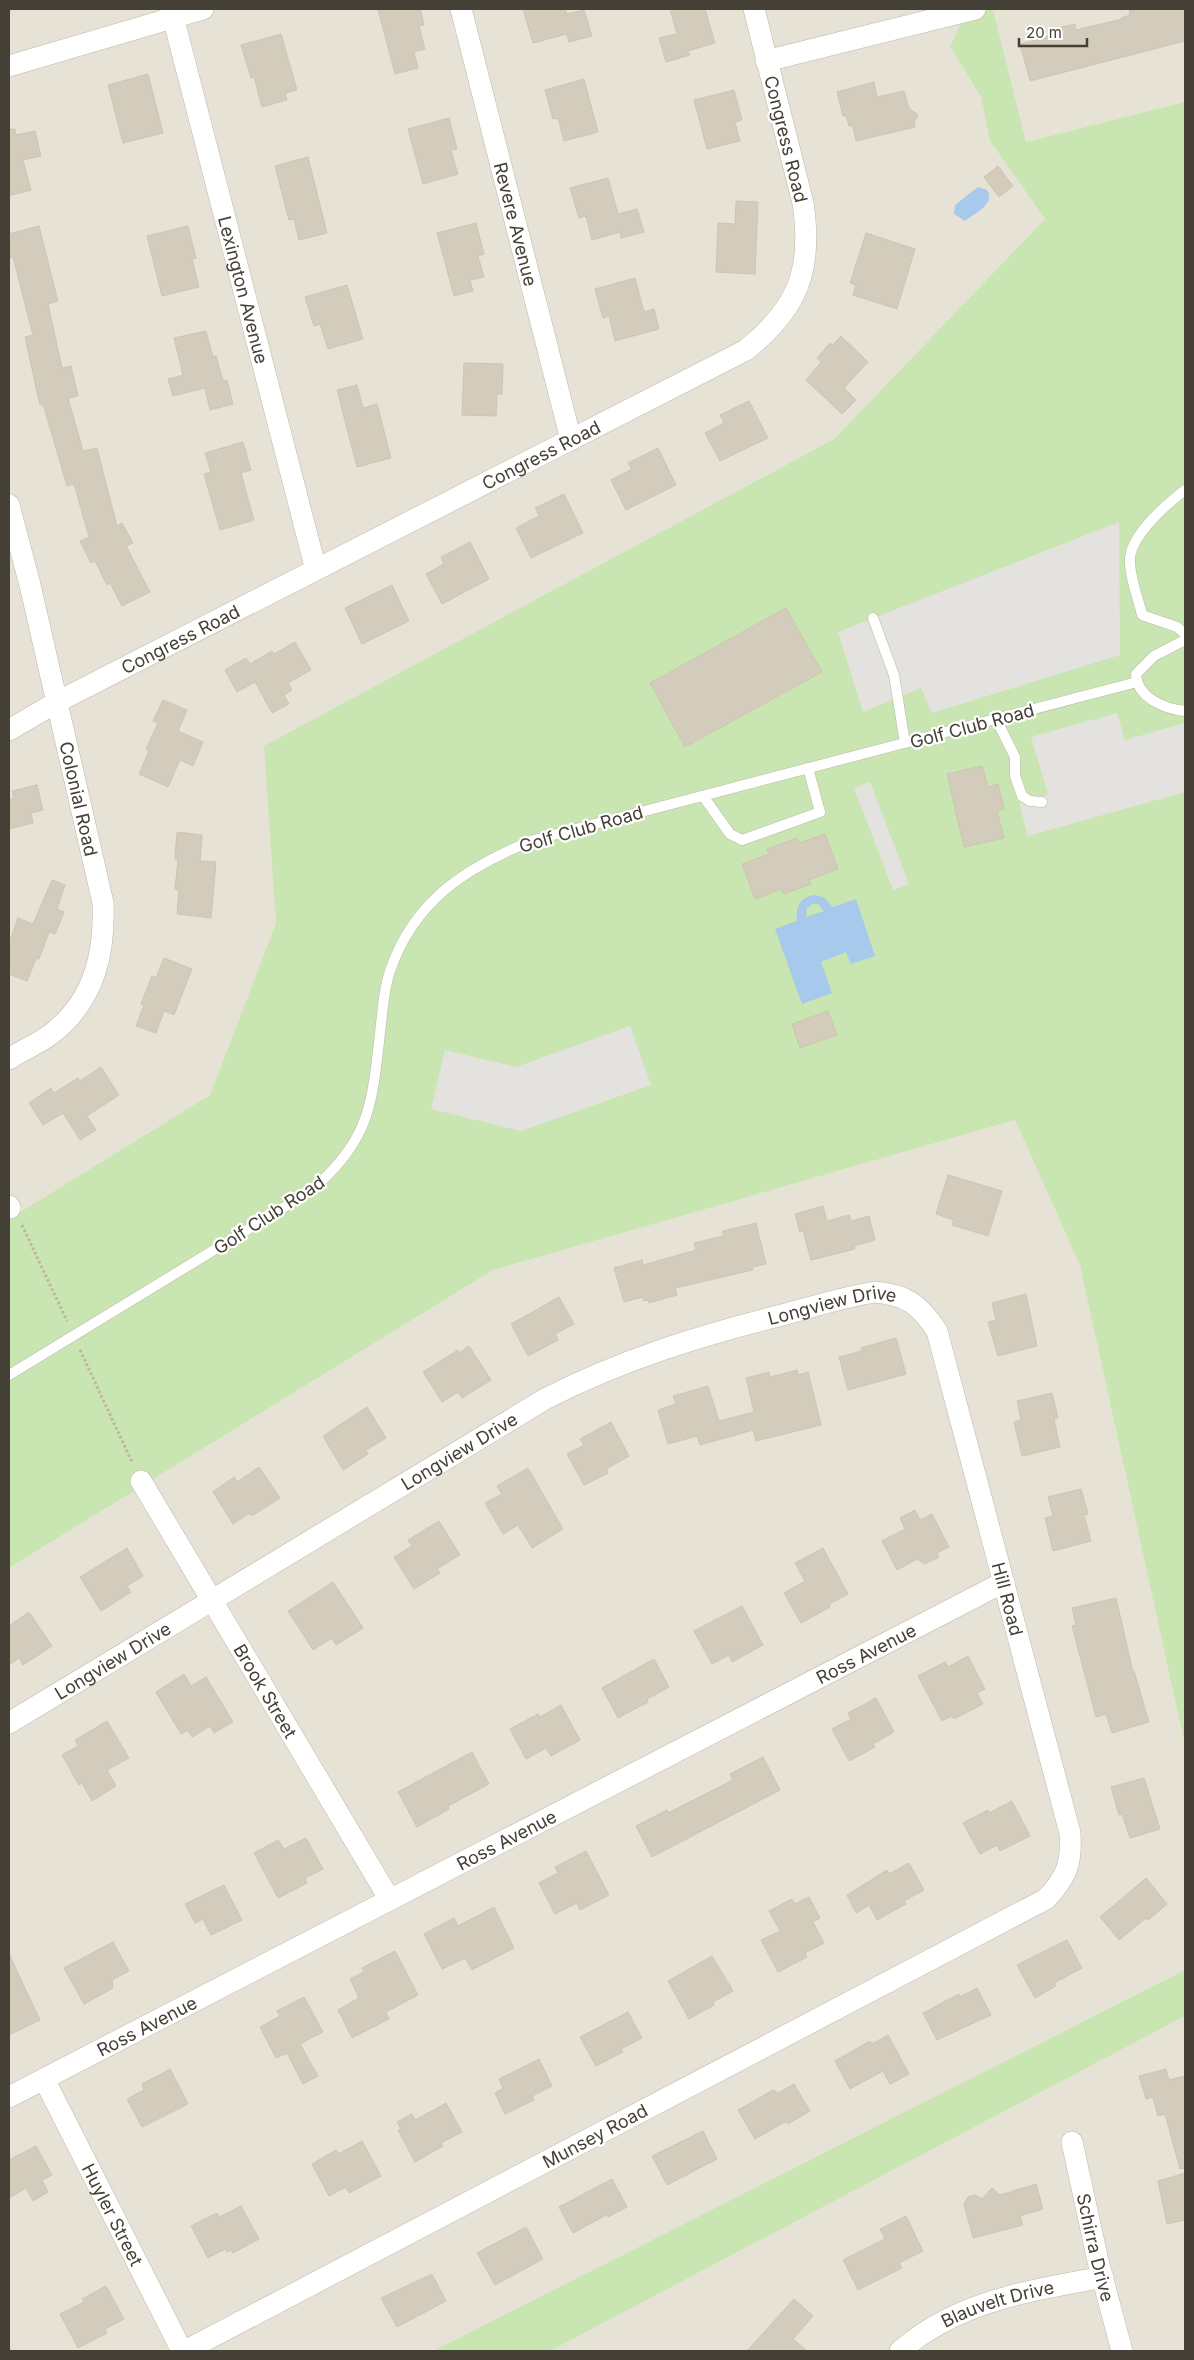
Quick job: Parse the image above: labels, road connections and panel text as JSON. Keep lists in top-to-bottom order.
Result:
{
  "streets": {
    "street": [
      "Congress Road",
      "Revere Avenue",
      "Lexington Avenue",
      "Colonial Road",
      "Longview Drive",
      "Hill Road",
      "Ross Avenue",
      "Brook Street",
      "Munsey Road",
      "Huyler Street",
      "Schirra Drive",
      "Blauvelt Drive"
    ],
    "lane": ["Golf Club Road"]
  },
  "crossings": [
    ["Congress Road", "Revere Avenue"],
    ["Congress Road", "Lexington Avenue"],
    ["Congress Road", "Colonial Road"],
    ["Longview Drive", "Hill Road"],
    ["Longview Drive", "Brook Street"],
    ["Hill Road", "Ross Avenue"],
    ["Hill Road", "Munsey Road"],
    ["Ross Avenue", "Brook Street"],
    ["Ross Avenue", "Huyler Street"],
    ["Munsey Road", "Huyler Street"],
    ["Schirra Drive", "Blauvelt Drive"]
  ],
  "scale_bar": "20 m"
}
